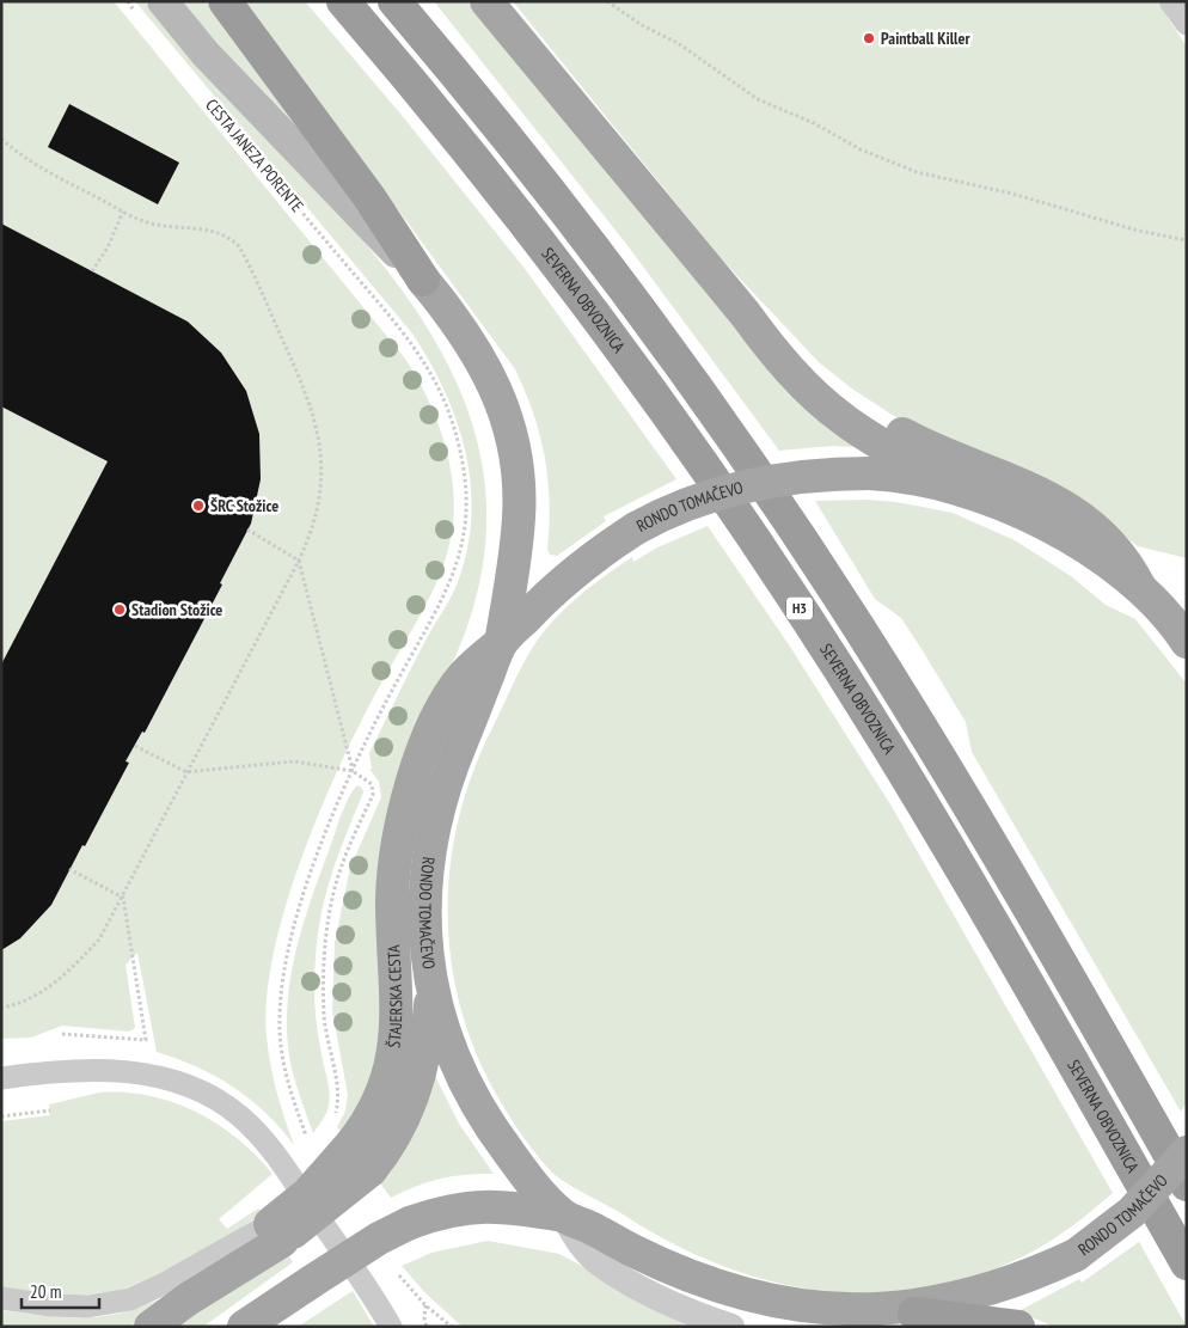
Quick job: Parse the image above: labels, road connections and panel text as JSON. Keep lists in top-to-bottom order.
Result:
{
  "streets": {
    "highway": ["SEVERNA OBVOZNICA", "H3"],
    "main road": ["CESTA JANEZA PORENTE", "RONDO TOMAČEVO", "ŠTAJERSKA CESTA"]
  },
  "crossings": [
    ["RONDO TOMAČEVO", "ŠTAJERSKA CESTA"]
  ],
  "places": ["Paintball Killer", "ŠRC Stožice", "Stadion Stožice"],
  "scale_bar": "20 m"
}
